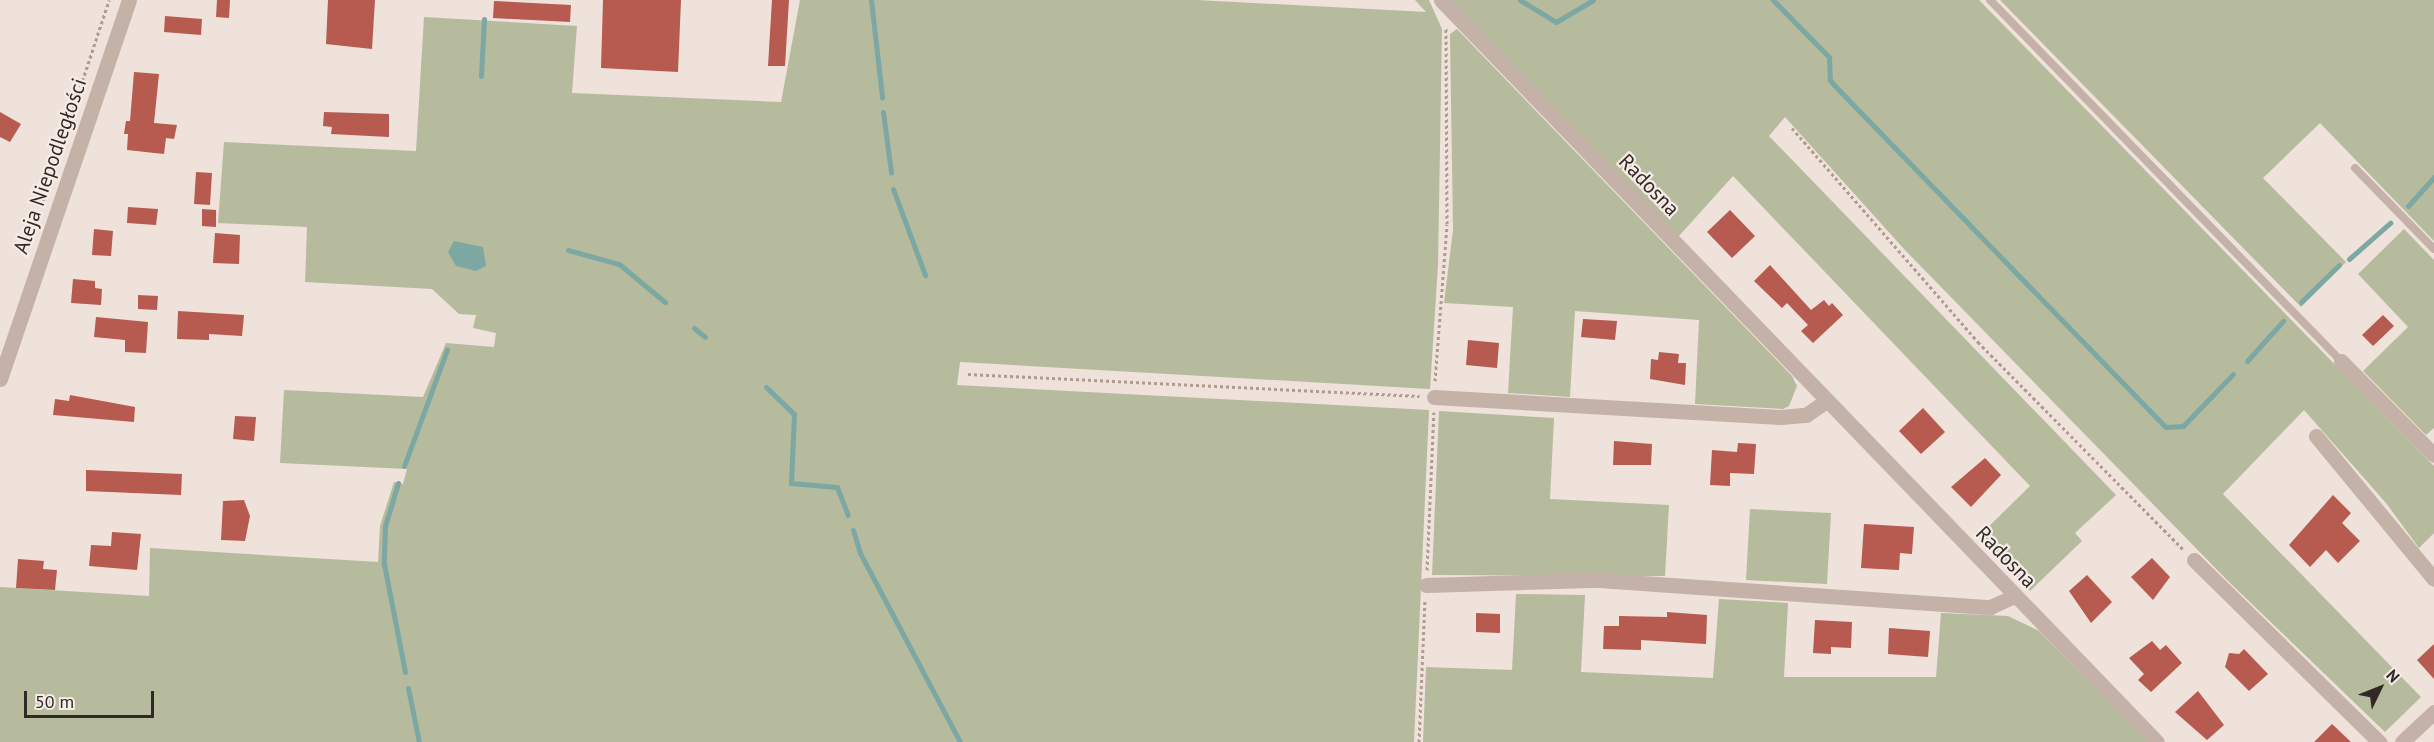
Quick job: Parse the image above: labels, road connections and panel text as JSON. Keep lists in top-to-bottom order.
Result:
{
  "streets": {
    "street": ["Aleja Niepodległości", "Radosna"]
  },
  "scale_bar": "50 m",
  "north": "top right"
}
